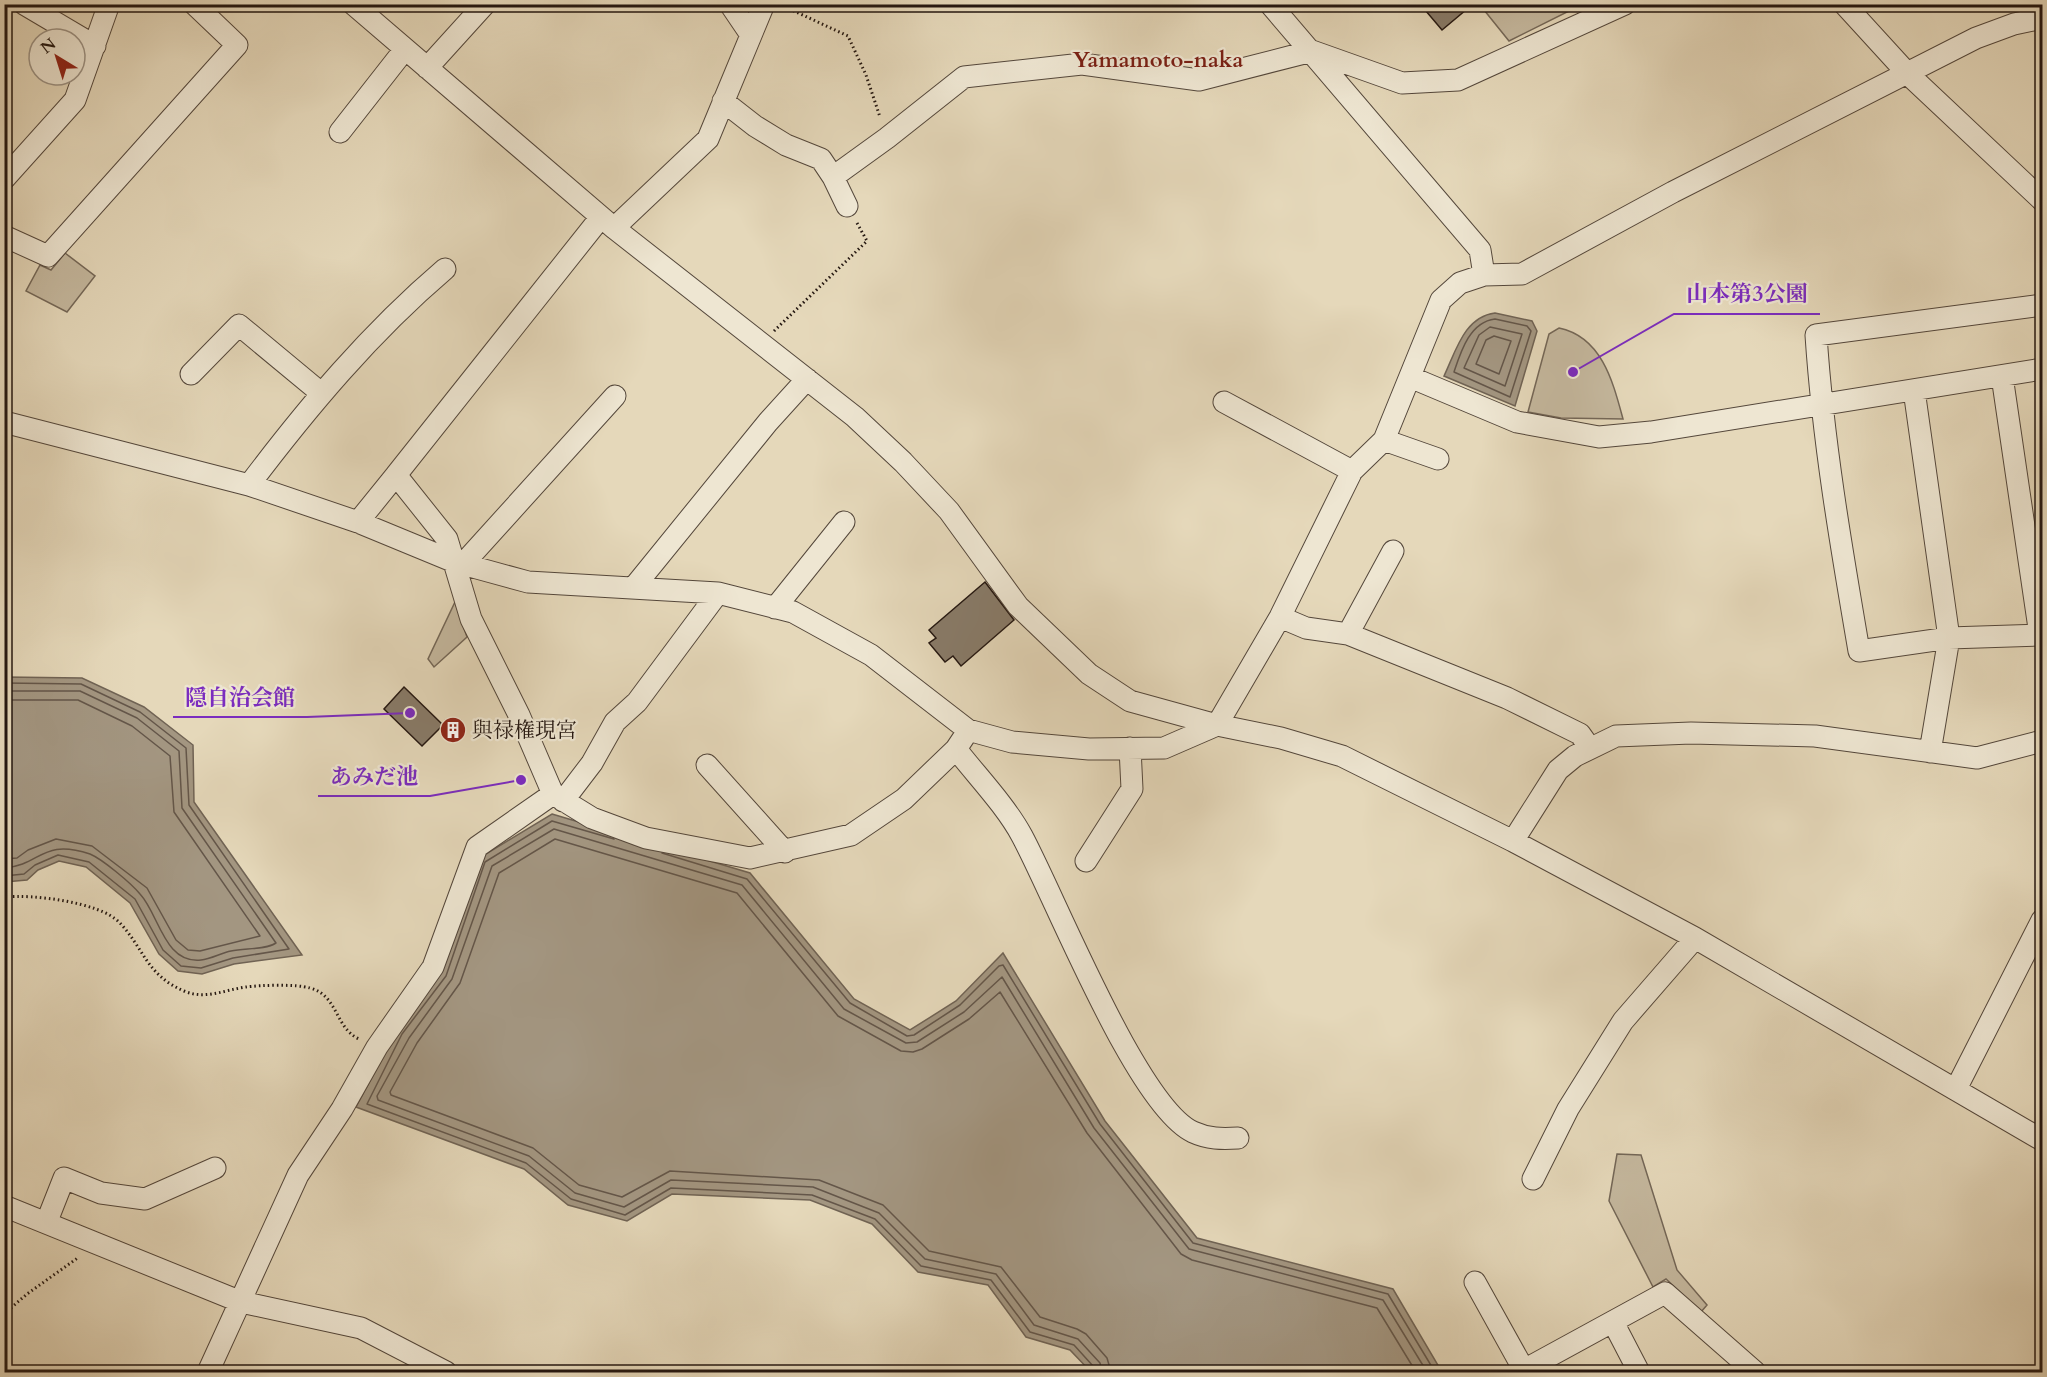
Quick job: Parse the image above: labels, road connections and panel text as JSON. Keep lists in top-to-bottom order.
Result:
{
  "districts": ["Yamamoto-naka"],
  "places": {
    "other": ["山本第3公園", "隠自治会館", "あみだ池"],
    "building": ["與禄権現宮"]
  },
  "north": "top left"
}
